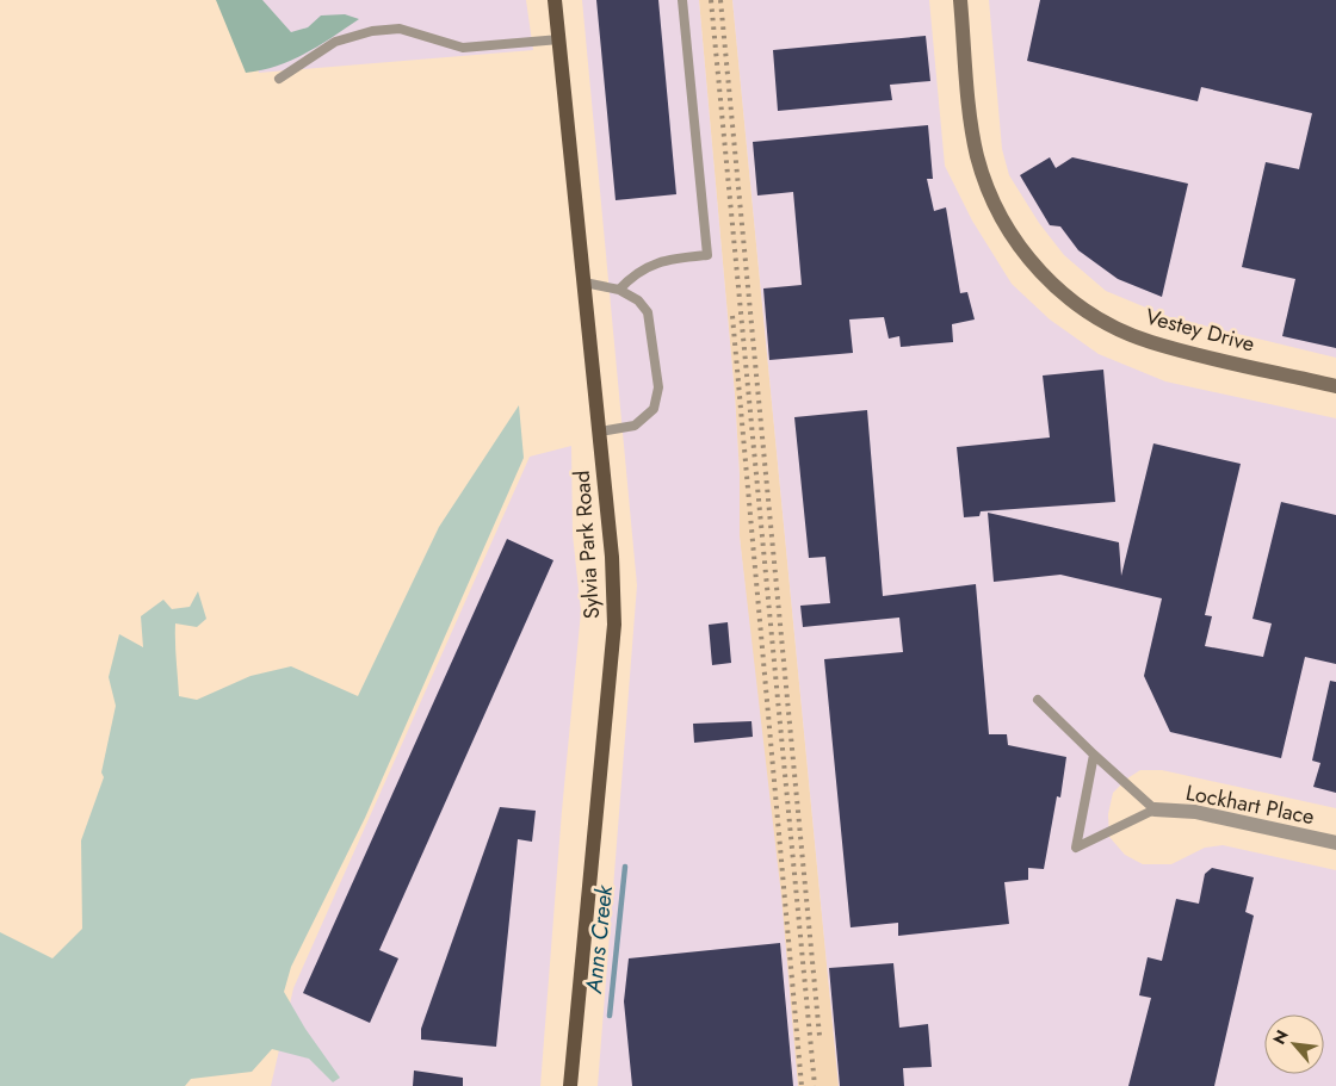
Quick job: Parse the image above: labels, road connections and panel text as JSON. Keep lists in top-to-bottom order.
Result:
{
  "streets": {
    "main road": ["Sylvia Park Road"],
    "street": ["Vestey Drive", "Lockhart Place"]
  },
  "water": ["Anns Creek"],
  "north": "top left"
}
